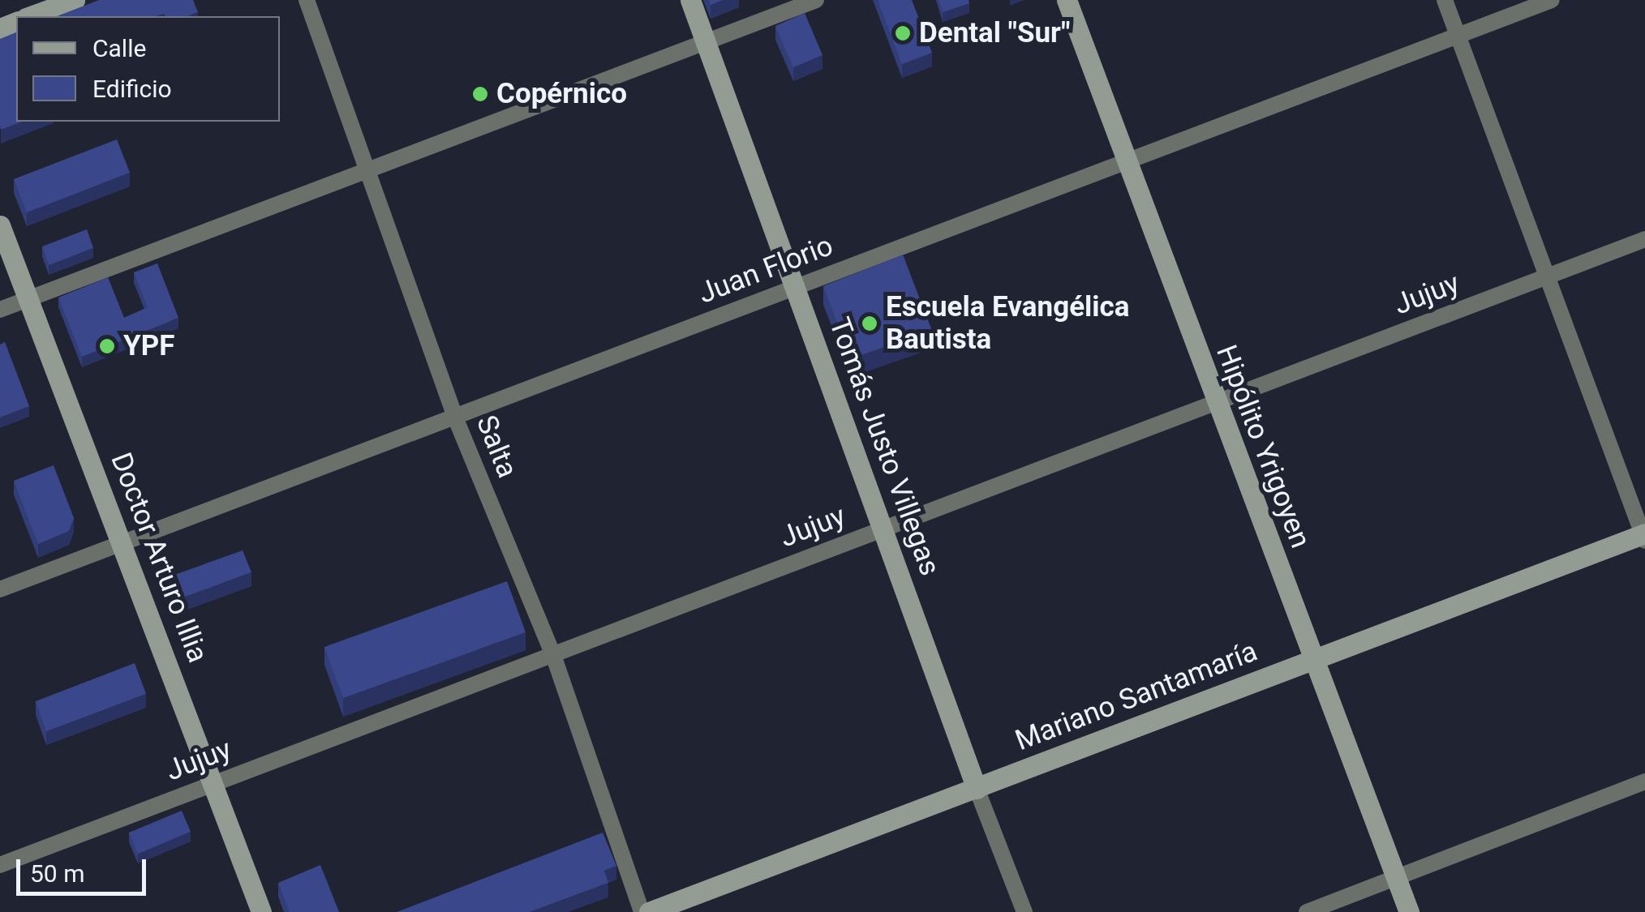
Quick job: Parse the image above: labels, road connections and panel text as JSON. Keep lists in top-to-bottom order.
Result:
{
  "streets": {
    "street": [
      "Juan Florio",
      "Jujuy",
      "Salta",
      "Tomás Justo Villegas",
      "Hipólito Yrigoyen",
      "Doctor Arturo Illia",
      "Mariano Santamaría"
    ]
  },
  "crossings": [
    ["Juan Florio", "Salta"],
    ["Juan Florio", "Tomás Justo Villegas"],
    ["Juan Florio", "Hipólito Yrigoyen"],
    ["Juan Florio", "Doctor Arturo Illia"],
    ["Jujuy", "Salta"],
    ["Jujuy", "Tomás Justo Villegas"],
    ["Jujuy", "Hipólito Yrigoyen"],
    ["Jujuy", "Doctor Arturo Illia"],
    ["Tomás Justo Villegas", "Mariano Santamaría"],
    ["Hipólito Yrigoyen", "Mariano Santamaría"]
  ],
  "places": [
    "Dental \"Sur\"",
    "Copérnico",
    "Escuela Evangélica Bautista",
    "YPF"
  ],
  "legend": ["Calle", "Edificio"],
  "scale_bar": "50 m"
}
